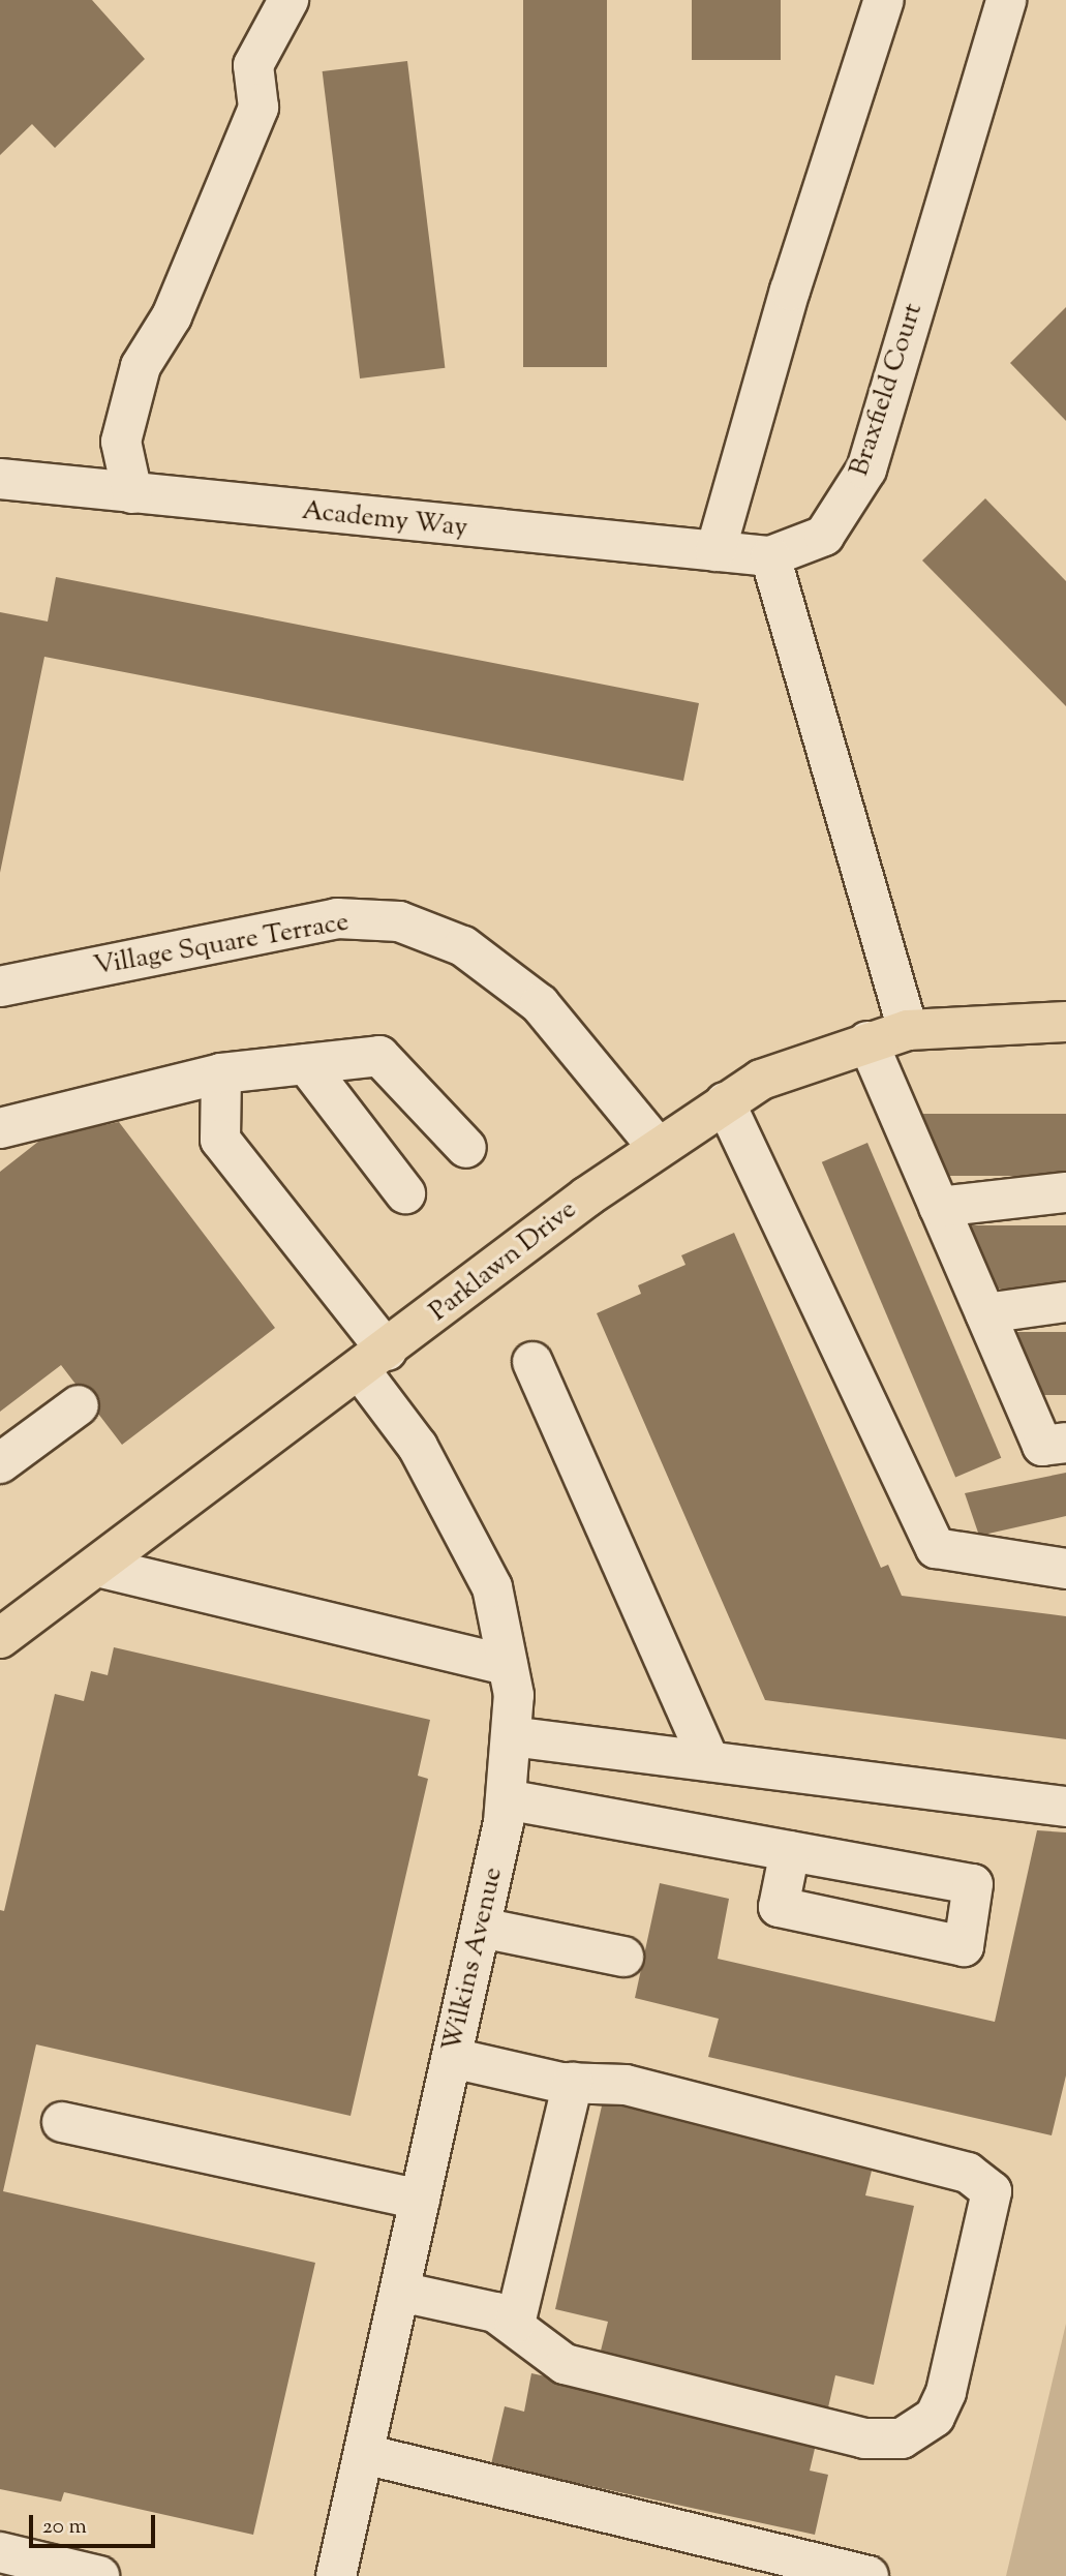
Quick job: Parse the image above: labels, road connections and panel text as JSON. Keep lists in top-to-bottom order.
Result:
{
  "streets": {
    "main road": ["Parklawn Drive"],
    "street": [
      "Braxfield Court",
      "Academy Way",
      "Village Square Terrace",
      "Wilkins Avenue"
    ]
  },
  "crossings": [
    ["Braxfield Court", "Academy Way"],
    ["Village Square Terrace", "Parklawn Drive"],
    ["Parklawn Drive", "Wilkins Avenue"]
  ],
  "scale_bar": "20 m"
}
